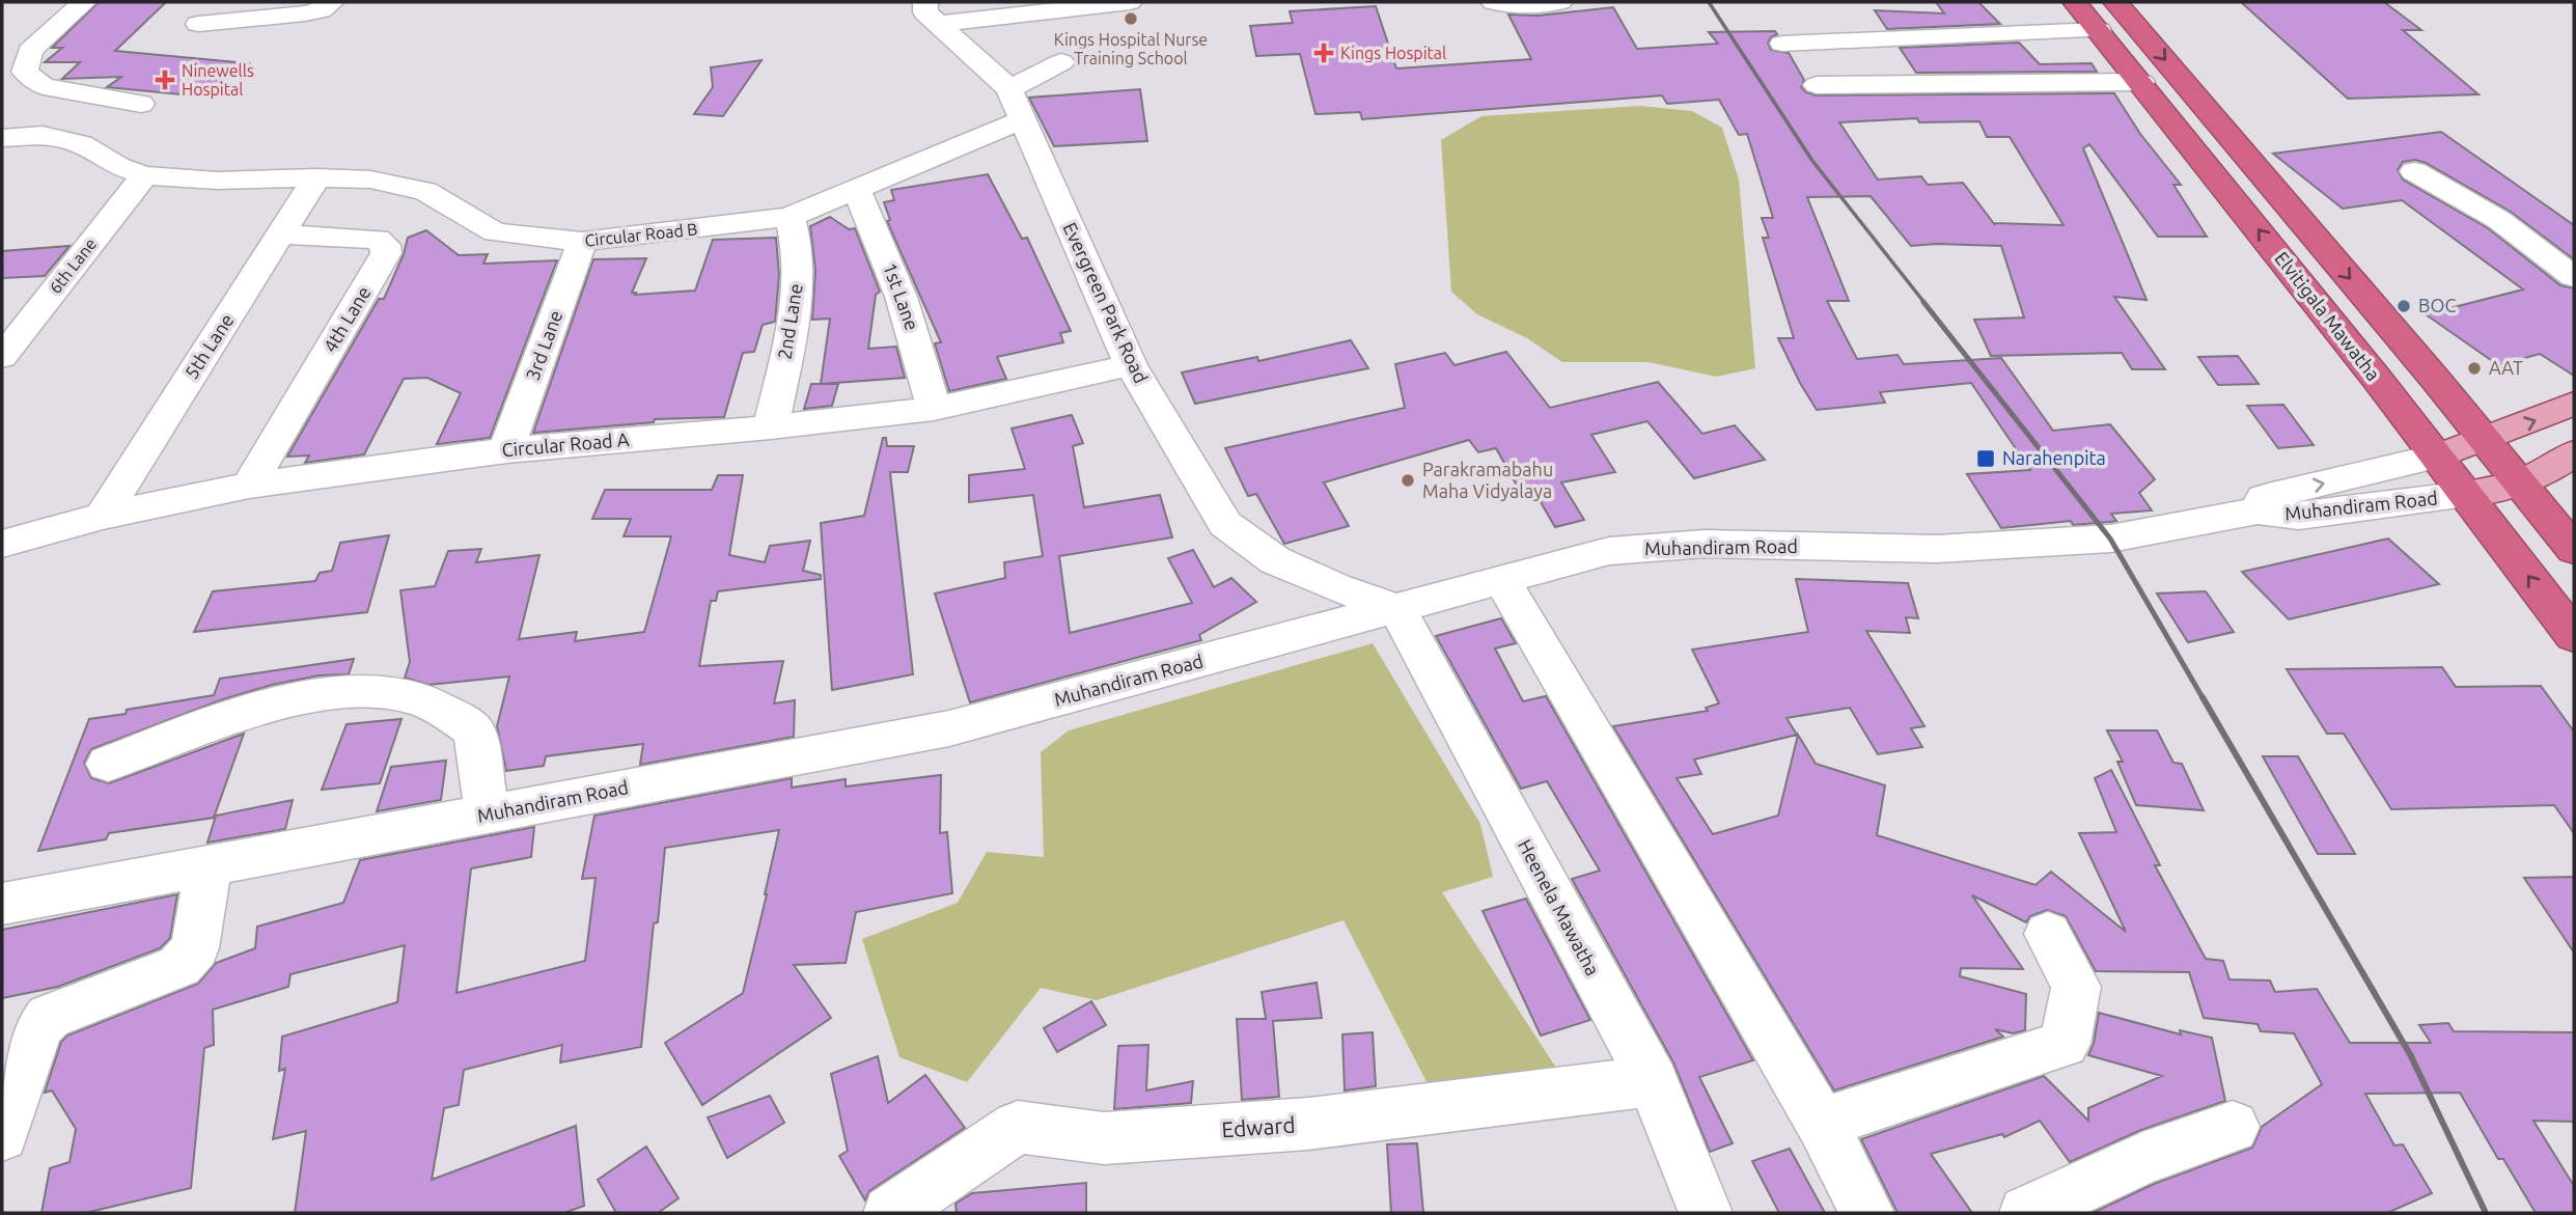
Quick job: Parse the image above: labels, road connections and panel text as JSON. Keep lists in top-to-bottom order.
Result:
{
  "streets": {
    "highway": ["Elvitigala Mawatha"],
    "street": [
      "Circular Road B",
      "6th Lane",
      "1st Lane",
      "Evergreen Park Road",
      "4th Lane",
      "2nd Lane",
      "3rd Lane",
      "5th Lane",
      "Circular Road A",
      "Muhandiram Road",
      "Heenela Mawatha",
      "Edward"
    ]
  },
  "crossings": [
    ["Circular Road B", "6th Lane"],
    ["Circular Road B", "1st Lane"],
    ["Circular Road B", "Evergreen Park Road"],
    ["Circular Road B", "2nd Lane"],
    ["Circular Road B", "3rd Lane"],
    ["Circular Road B", "5th Lane"],
    ["1st Lane", "Circular Road A"],
    ["Evergreen Park Road", "Circular Road A"],
    ["Evergreen Park Road", "Muhandiram Road"],
    ["Evergreen Park Road", "Heenela Mawatha"],
    ["Elvitigala Mawatha", "Muhandiram Road"],
    ["4th Lane", "5th Lane"],
    ["4th Lane", "Circular Road A"],
    ["2nd Lane", "Circular Road A"],
    ["3rd Lane", "Circular Road A"],
    ["5th Lane", "Circular Road A"],
    ["Muhandiram Road", "Heenela Mawatha"],
    ["Heenela Mawatha", "Edward"]
  ],
  "places": {
    "other": [
      "Kings Hospital Nurse Training School",
      "BOC",
      "AAT",
      "Parakramabahu Maha Vidyalaya"
    ],
    "health": ["Kings Hospital", "Ninewells Hospital"],
    "transit": ["Narahenpita"]
  }
}
